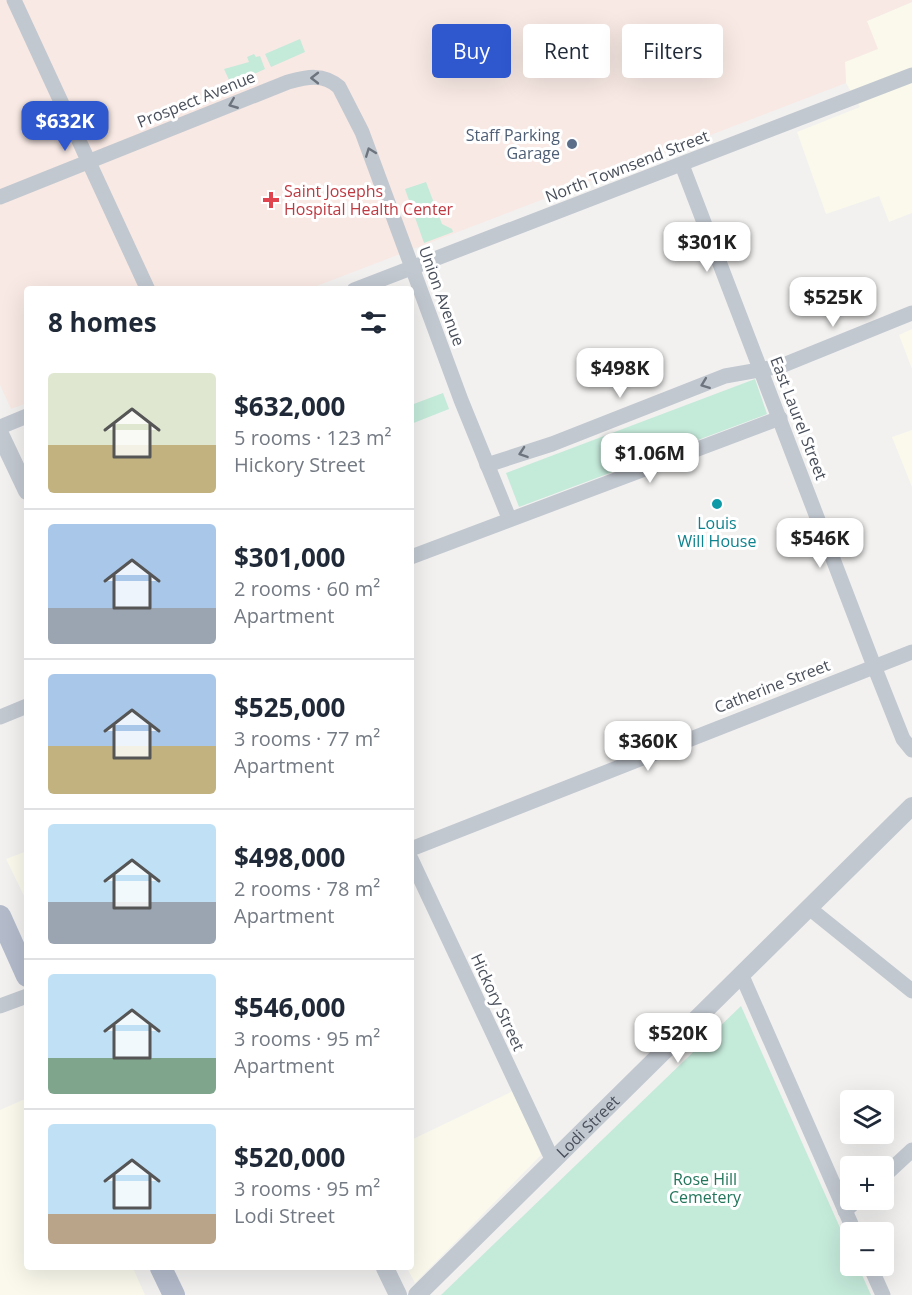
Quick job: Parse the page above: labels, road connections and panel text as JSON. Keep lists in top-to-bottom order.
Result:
{
  "streets": {
    "street": [
      "Prospect Avenue",
      "North Townsend Street",
      "Union Avenue",
      "East Laurel Street",
      "Catherine Street",
      "Hickory Street",
      "Lodi Street"
    ]
  },
  "crossings": [
    ["Prospect Avenue", "Union Avenue"],
    ["North Townsend Street", "Union Avenue"],
    ["North Townsend Street", "East Laurel Street"],
    ["East Laurel Street", "Catherine Street"],
    ["Hickory Street", "Lodi Street"]
  ],
  "one_way": ["Prospect Avenue", "Union Avenue"],
  "parks": ["Rose Hill Cemetery"],
  "places": {
    "other": ["Staff Parking Garage", "Louis Will House"],
    "health": ["Saint Josephs Hospital Health Center"]
  },
  "page": {
    "chip": ["Buy", "Rent", "Filters"],
    "price": [
      "$632K",
      "$301K",
      "$525K",
      "$498K",
      "$1.06M",
      "$546K",
      "$360K",
      "$520K"
    ],
    "heading": "8 homes",
    "list": [
      {
        "name": "$632,000",
        "note": "5 rooms · 123 m² · Hickory Street"
      },
      {
        "name": "$301,000",
        "note": "2 rooms · 60 m² · Apartment"
      },
      {
        "name": "$525,000",
        "note": "3 rooms · 77 m² · Apartment"
      },
      {
        "name": "$498,000",
        "note": "2 rooms · 78 m² · Apartment"
      },
      {
        "name": "$546,000",
        "note": "3 rooms · 95 m² · Apartment"
      },
      {
        "name": "$520,000",
        "note": "3 rooms · 95 m² · Lodi Street"
      }
    ],
    "map_buttons": ["+", "−"]
  }
}
